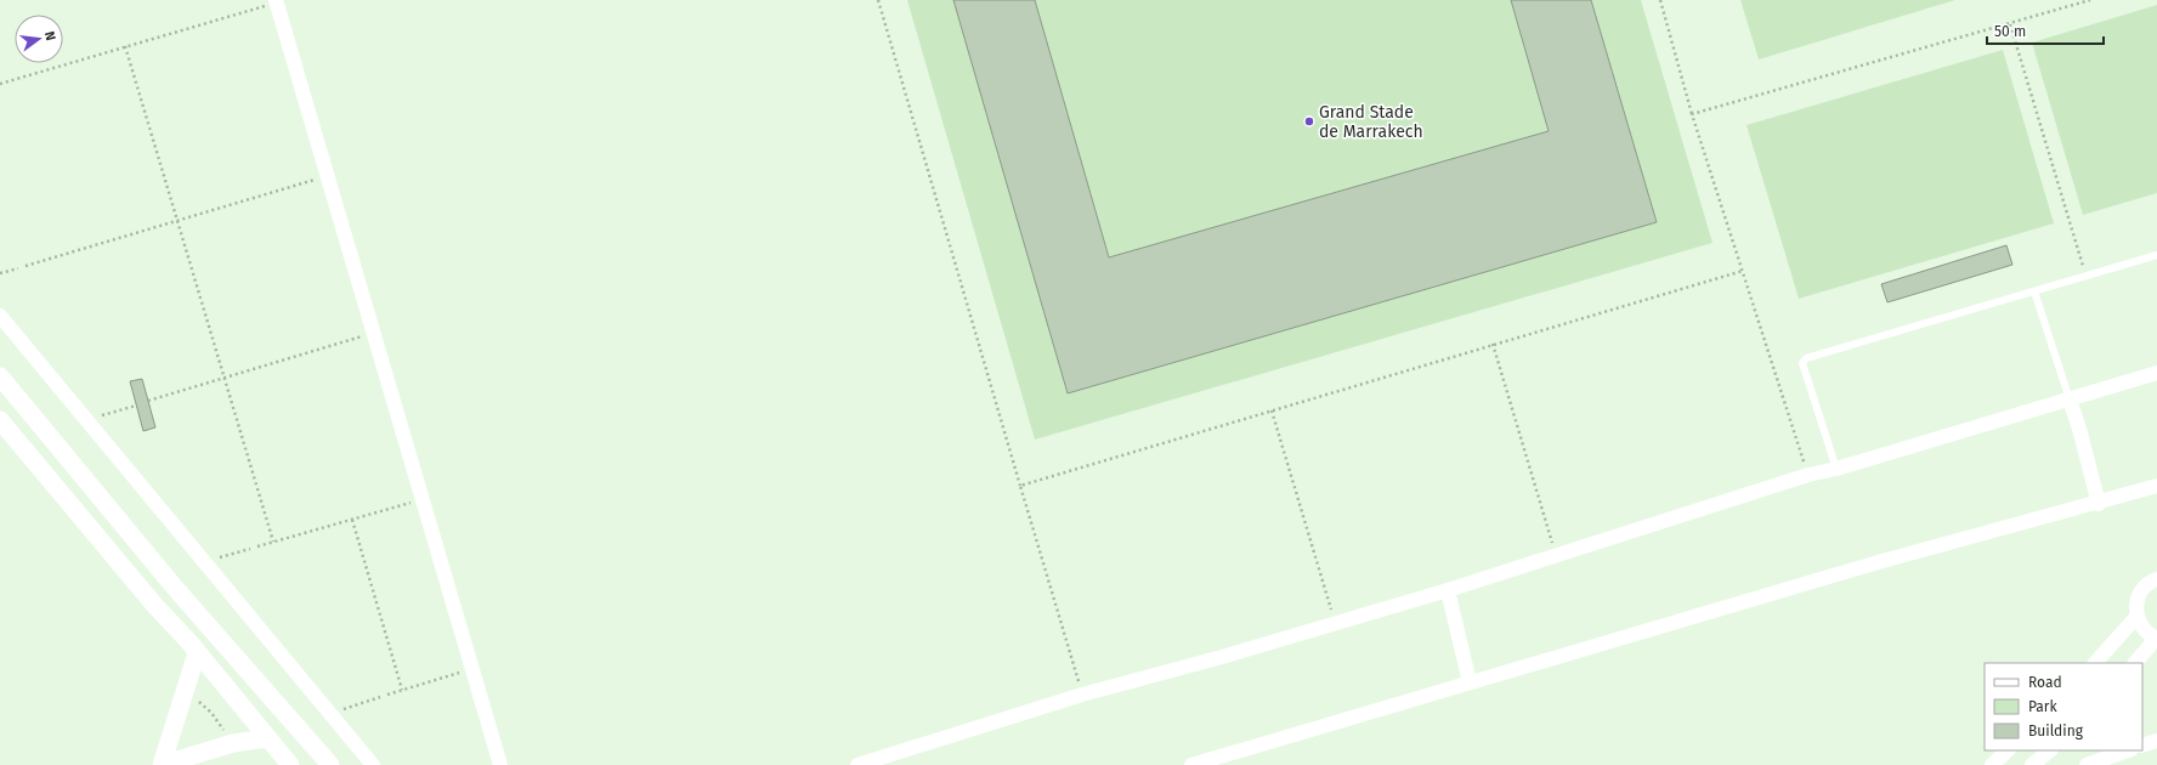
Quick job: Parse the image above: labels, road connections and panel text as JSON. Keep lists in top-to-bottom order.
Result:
{
  "places": ["Grand Stade de Marrakech"],
  "legend": ["Road", "Park", "Building"],
  "scale_bar": "50 m",
  "north": "right"
}
